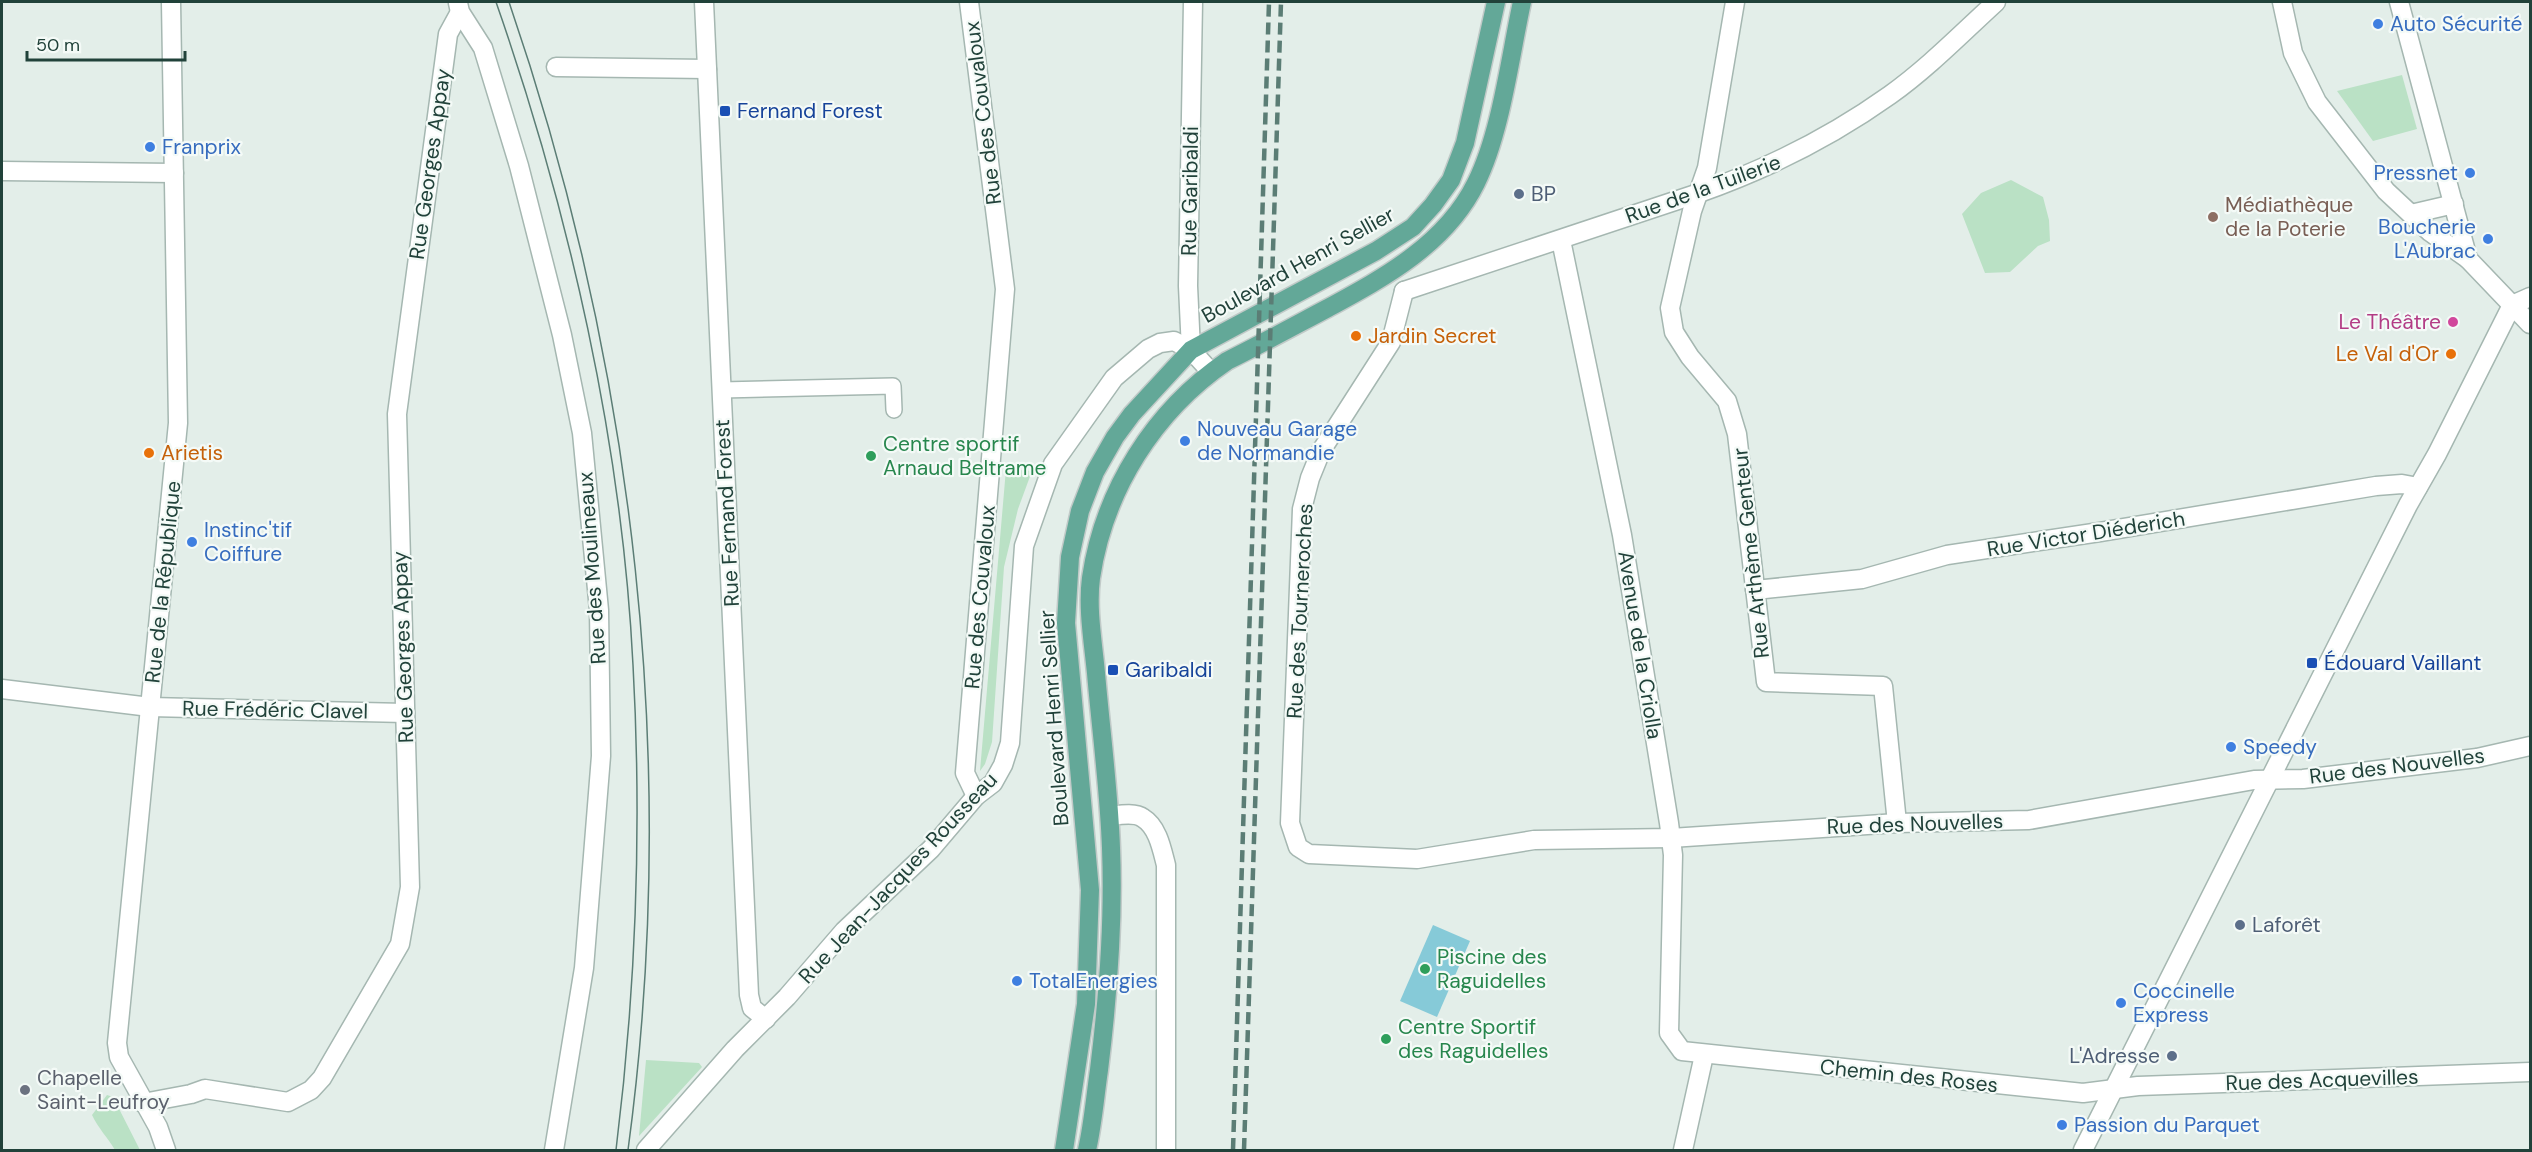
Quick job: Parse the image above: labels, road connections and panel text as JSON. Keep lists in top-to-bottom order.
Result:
{
  "streets": {
    "main road": ["Boulevard Henri Sellier"],
    "street": [
      "Rue des Couvaloux",
      "Rue Georges Appay",
      "Rue de la Tuilerie",
      "Rue Garibaldi",
      "Rue Fernand Forest",
      "Rue Victor Diéderich",
      "Rue Arthème Genteur",
      "Rue des Moulineaux",
      "Rue de la République",
      "Rue des Tourneroches",
      "Avenue de la Criolla",
      "Rue Frédéric Clavel",
      "Rue des Nouvelles",
      "Rue Jean-Jacques Rousseau",
      "Chemin des Roses",
      "Rue des Acquevilles"
    ]
  },
  "crossings": [
    ["Rue des Couvaloux", "Rue Jean-Jacques Rousseau"],
    ["Rue Georges Appay", "Rue des Moulineaux"],
    ["Rue Georges Appay", "Rue de la République"],
    ["Rue Georges Appay", "Rue Frédéric Clavel"],
    ["Rue de la Tuilerie", "Rue Arthème Genteur"],
    ["Rue de la Tuilerie", "Rue des Tourneroches"],
    ["Rue de la Tuilerie", "Avenue de la Criolla"],
    ["Rue Garibaldi", "Boulevard Henri Sellier"],
    ["Rue Garibaldi", "Rue Jean-Jacques Rousseau"],
    ["Boulevard Henri Sellier", "Rue Jean-Jacques Rousseau"],
    ["Rue Fernand Forest", "Rue Jean-Jacques Rousseau"],
    ["Rue Victor Diéderich", "Rue Arthème Genteur"],
    ["Rue Arthème Genteur", "Rue des Nouvelles"],
    ["Rue de la République", "Rue Frédéric Clavel"],
    ["Rue des Tourneroches", "Rue des Nouvelles"],
    ["Avenue de la Criolla", "Rue des Nouvelles"],
    ["Avenue de la Criolla", "Chemin des Roses"],
    ["Chemin des Roses", "Rue des Acquevilles"]
  ],
  "places": {
    "other": [
      "Auto Sécurité",
      "Franprix",
      "Pressnet",
      "BP",
      "Médiathèque de la Poterie",
      "Boucherie L'Aubrac",
      "Le Théâtre",
      "Jardin Secret",
      "Le Val d'Or",
      "Nouveau Garage de Normandie",
      "Arietis",
      "Centre sportif Arnaud Beltrame",
      "Instinc'tif Coiffure",
      "Speedy",
      "Laforêt",
      "Piscine des Raguidelles",
      "TotalEnergies",
      "Coccinelle Express",
      "Centre Sportif des Raguidelles",
      "L'Adresse",
      "Chapelle Saint-Leufroy",
      "Passion du Parquet"
    ],
    "transit": ["Fernand Forest", "Édouard Vaillant", "Garibaldi"]
  },
  "scale_bar": "50 m"
}
